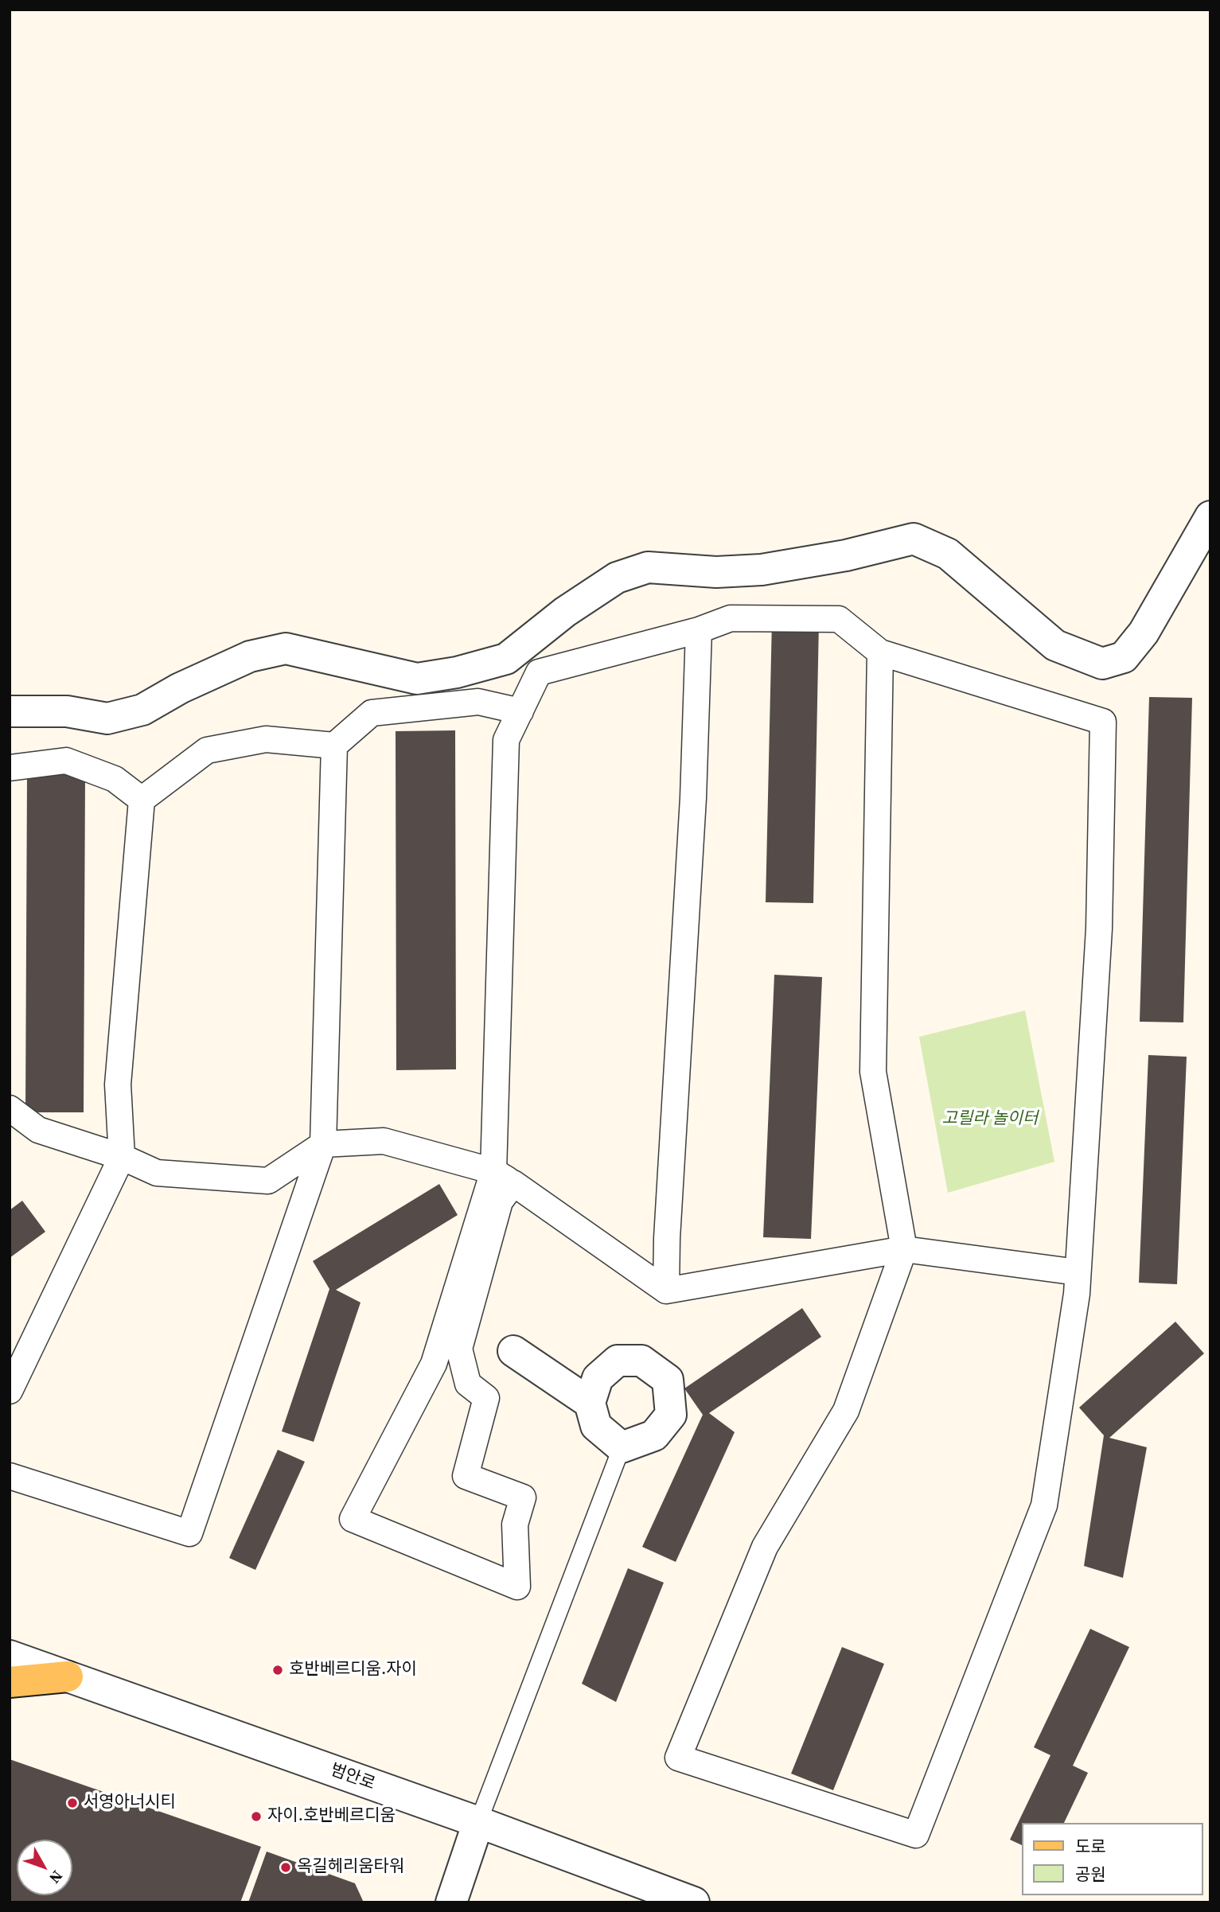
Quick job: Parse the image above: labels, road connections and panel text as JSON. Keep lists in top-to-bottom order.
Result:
{
  "streets": {
    "street": ["범안로"]
  },
  "parks": ["고릴라 놀이터"],
  "places": [
    "호반베르디움.자이",
    "서영아너시티",
    "자이.호반베르디움",
    "옥길헤리움타워"
  ],
  "legend": ["도로", "공원"],
  "north": "bottom right"
}
